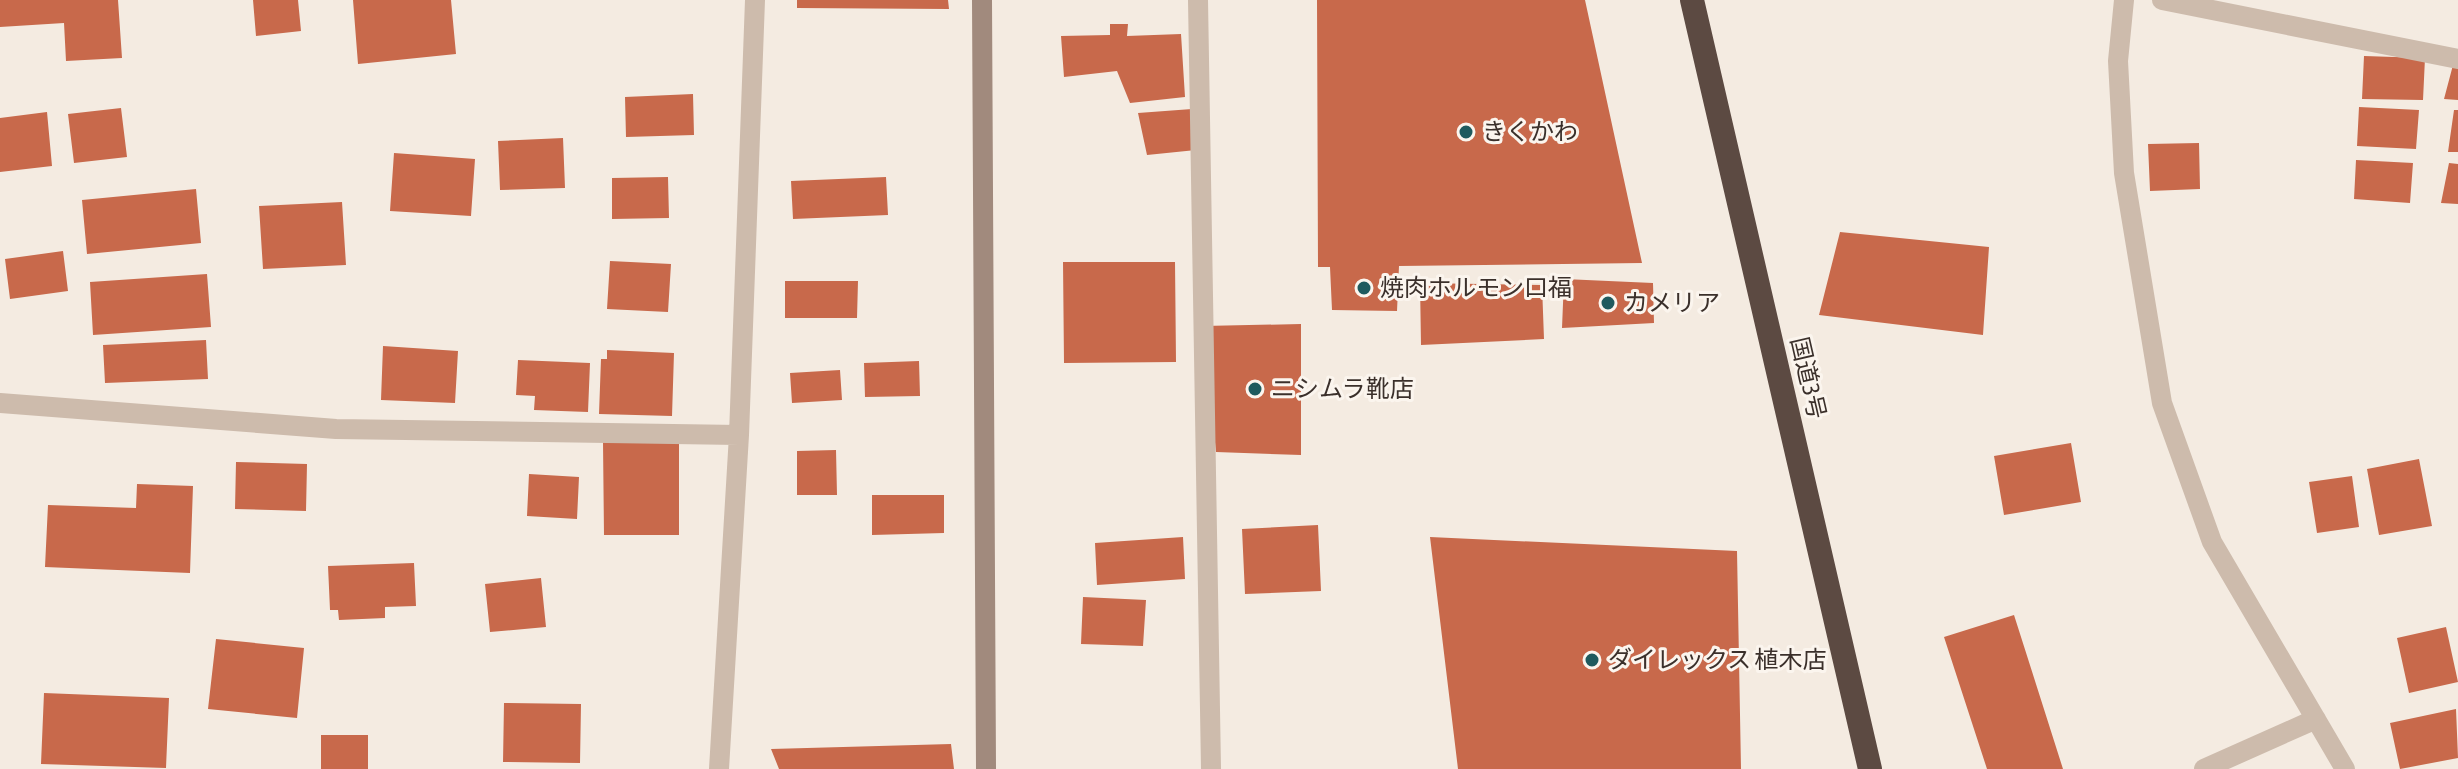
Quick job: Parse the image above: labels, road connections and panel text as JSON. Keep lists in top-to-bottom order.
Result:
{
  "streets": {
    "highway": ["国道3号"]
  },
  "places": [
    "きくかわ",
    "焼肉ホルモン口福",
    "カメリア",
    "ニシムラ靴店",
    "ダイレックス 植木店"
  ]
}
